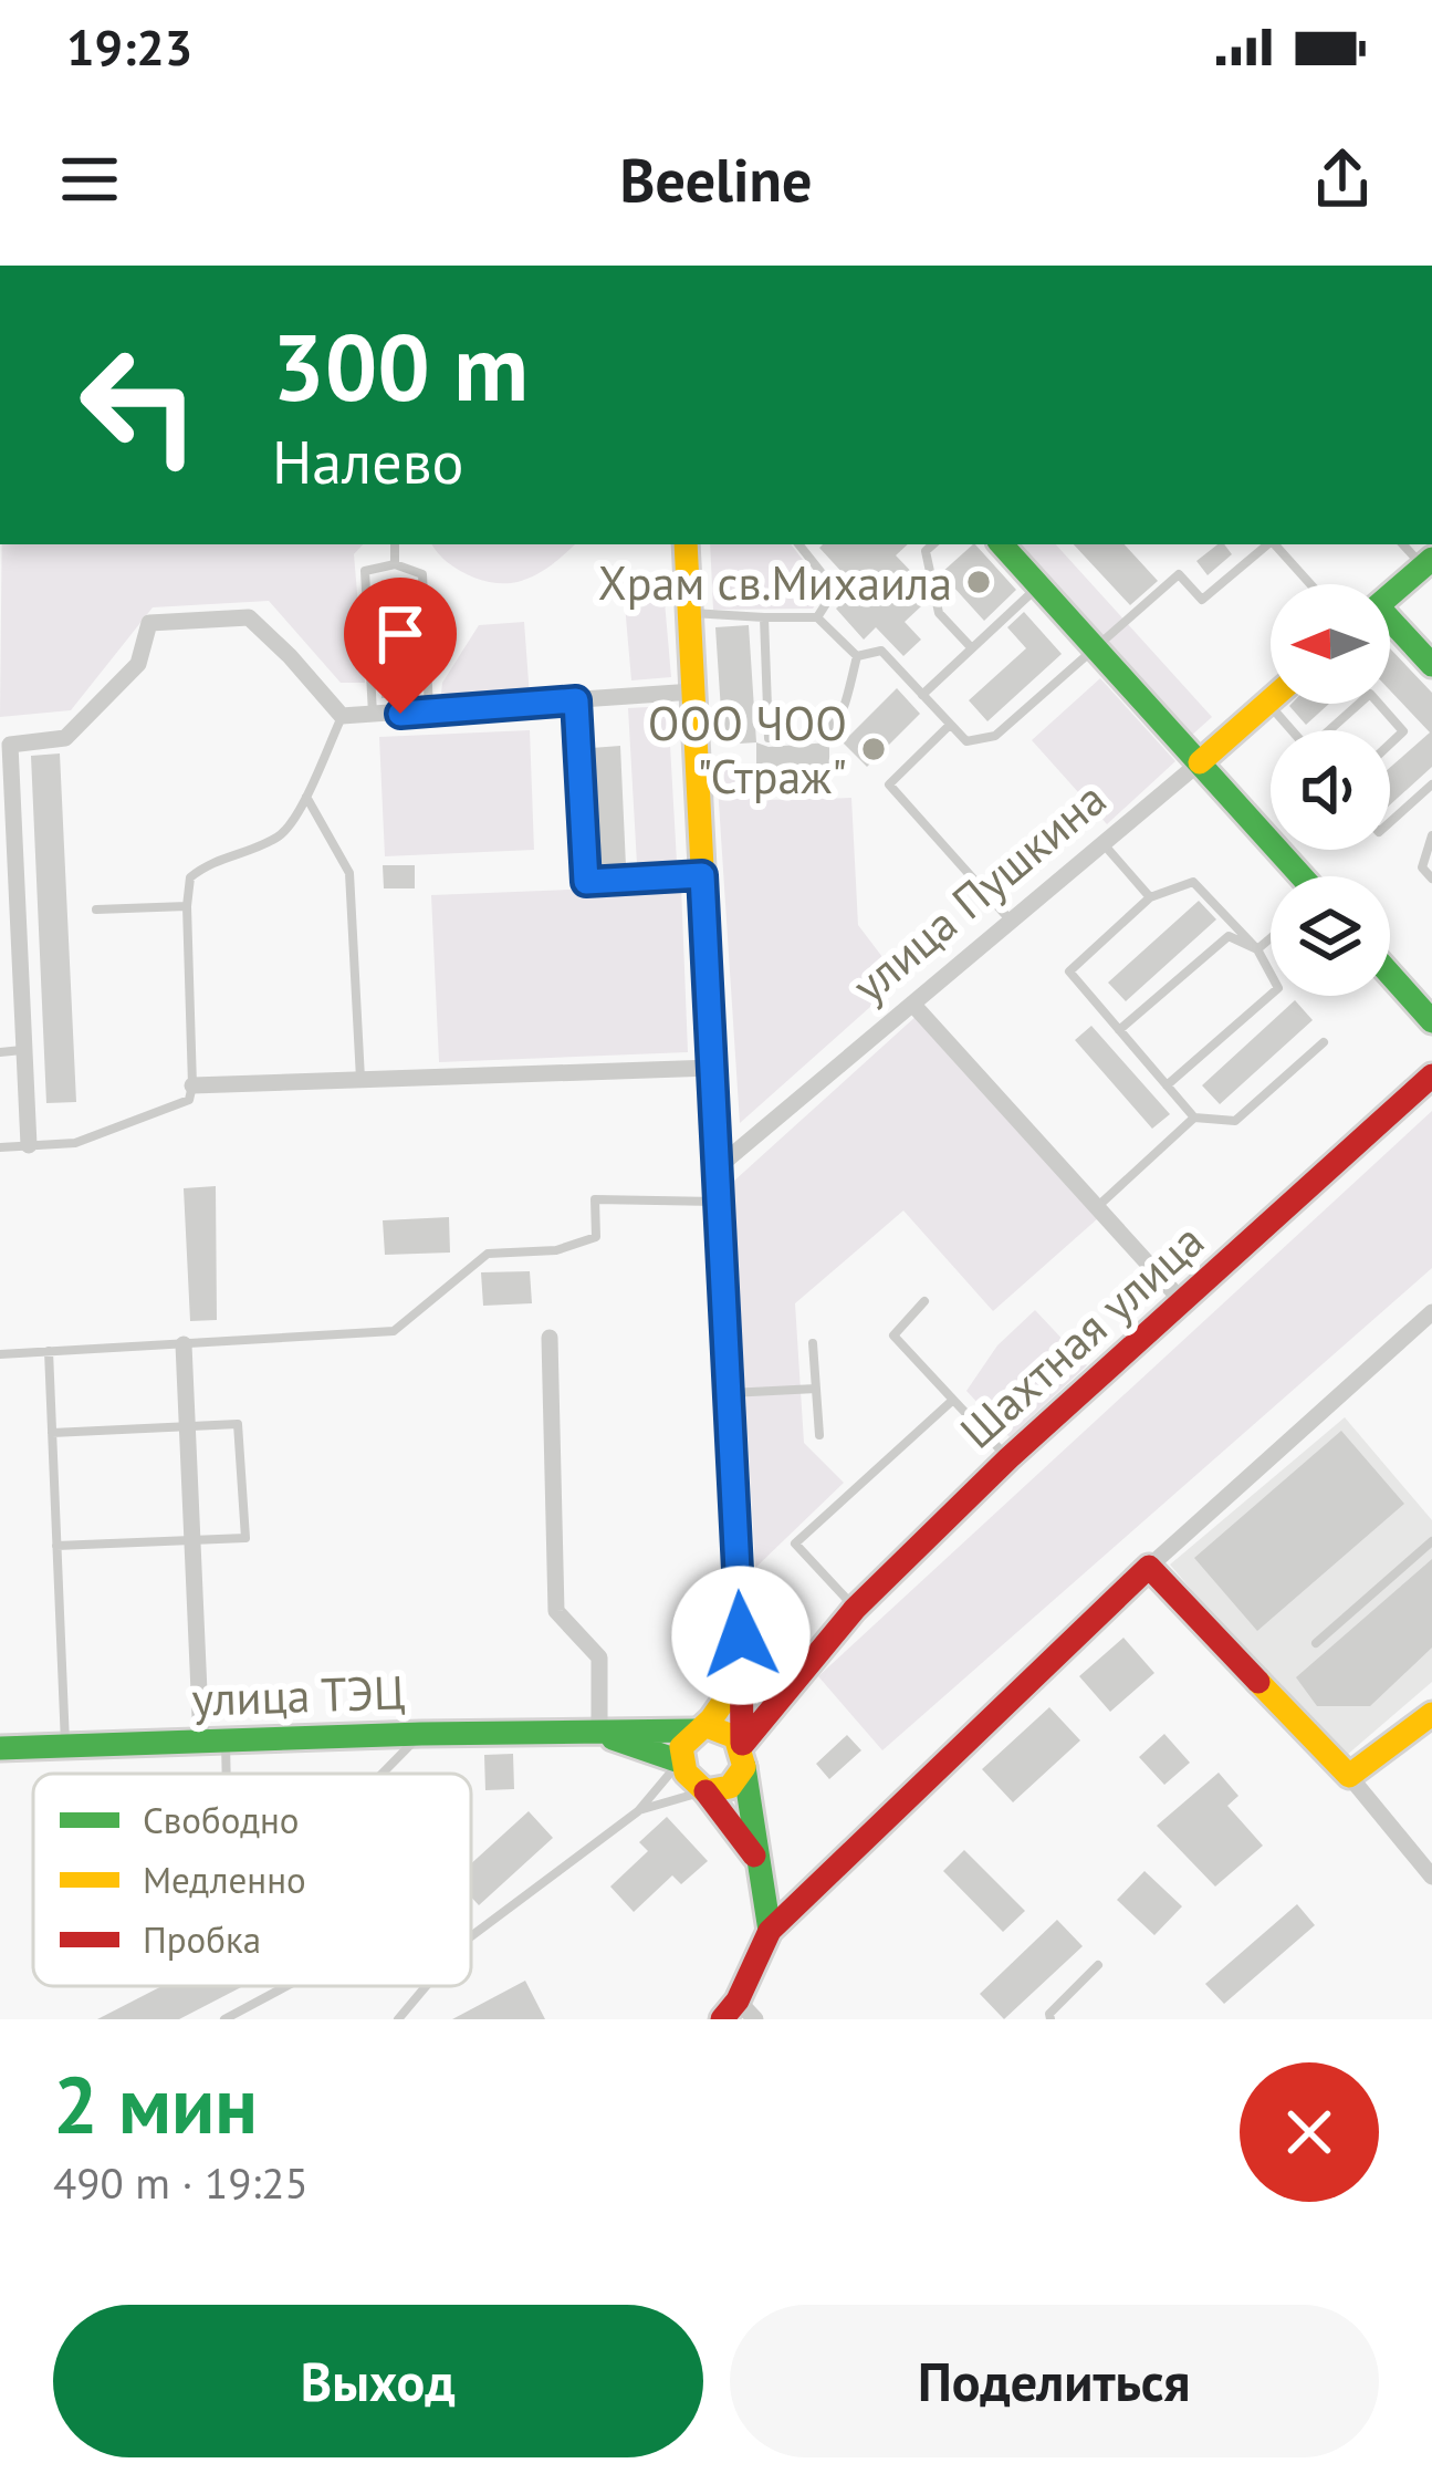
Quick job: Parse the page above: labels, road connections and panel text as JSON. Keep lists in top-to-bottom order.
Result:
{
  "streets": {
    "street": ["улица Пушкина", "Шахтная улица", "улица ТЭЦ"]
  },
  "places": ["Храм св.Михаила", "ООО ЧОО \"Страж\""],
  "legend": ["Свободно", "Медленно", "Пробка"],
  "north": "left",
  "page": {
    "status": "19:23",
    "header": "Beeline",
    "turn": ["300 m", "Налево"],
    "heading": ["2 мин", "490 m · 19:25"],
    "buttons": ["Выход", "Поделиться"]
  }
}
